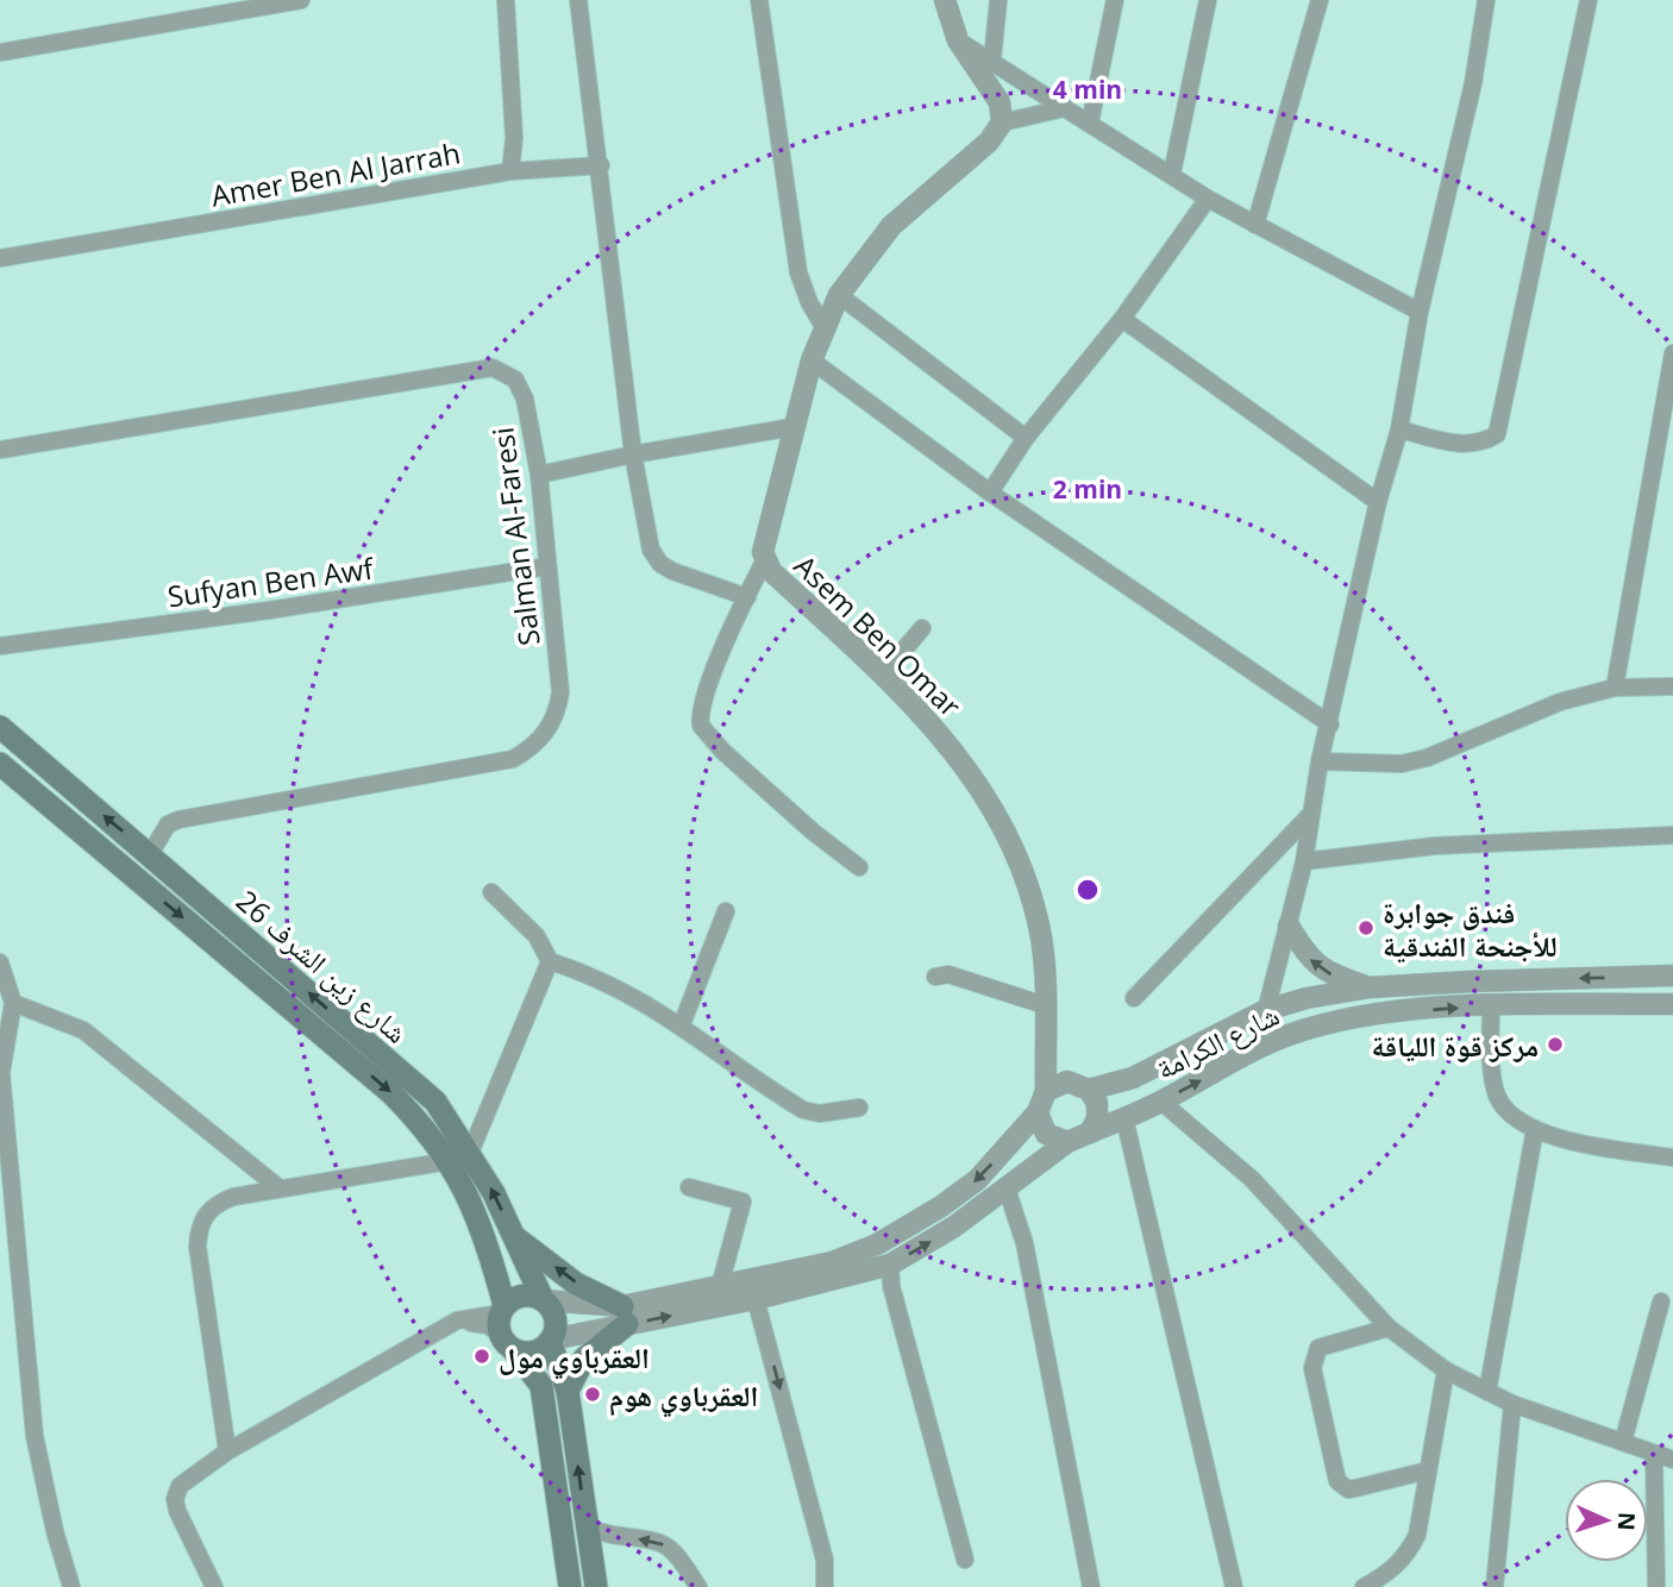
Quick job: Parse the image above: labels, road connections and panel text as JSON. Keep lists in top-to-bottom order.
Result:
{
  "streets": {
    "main road": ["شارع زين الشرف 26"],
    "street": [
      "Amer Ben Al Jarrah",
      "Salman Al-Faresi",
      "Sufyan Ben Awf",
      "Asem Ben Omar",
      "شارع الكرامة"
    ]
  },
  "crossings": [
    ["Salman Al-Faresi", "Sufyan Ben Awf"],
    ["Salman Al-Faresi", "شارع زين الشرف 26"],
    ["Asem Ben Omar", "شارع الكرامة"]
  ],
  "places": [
    "فندق جوابرة للأجنحة الفندقية",
    "مركز قوة اللياقة",
    "العقرباوي مول",
    "العقرباوي هوم"
  ],
  "north": "right",
  "rings": ["4 min", "2 min"]
}
